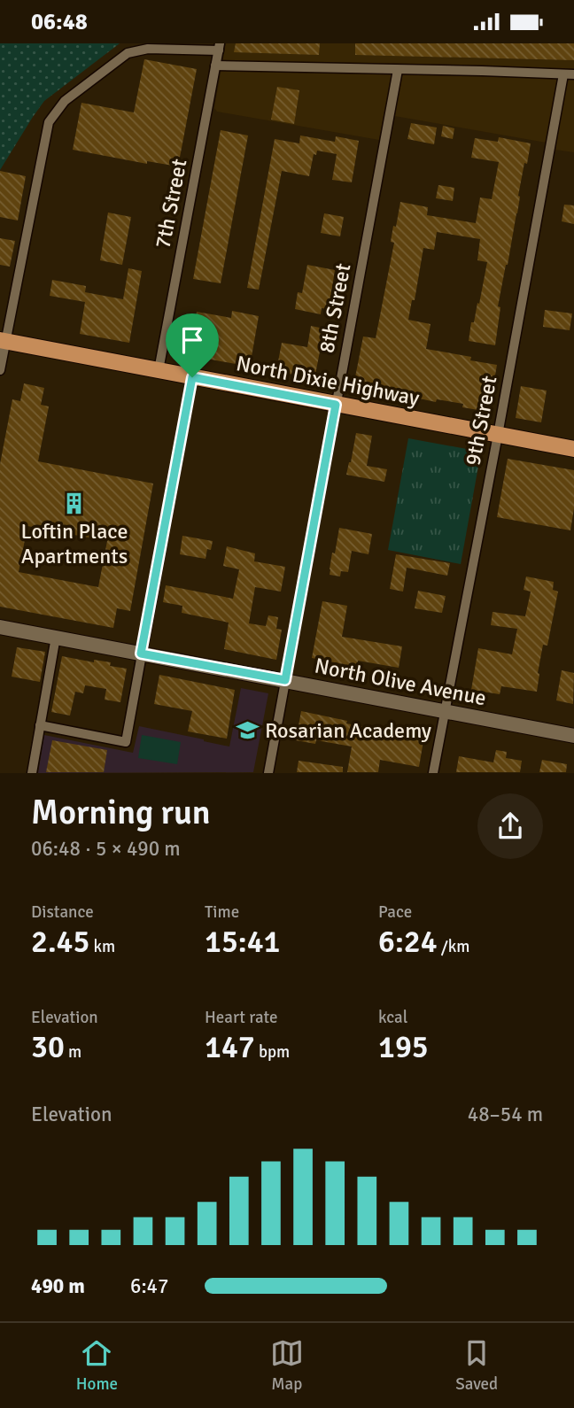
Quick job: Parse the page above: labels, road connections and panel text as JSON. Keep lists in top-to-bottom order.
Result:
{
  "streets": {
    "main road": ["North Dixie Highway"],
    "street": [
      "7th Street",
      "8th Street",
      "9th Street",
      "North Olive Avenue"
    ]
  },
  "crossings": [
    ["7th Street", "North Dixie Highway"],
    ["8th Street", "North Dixie Highway"],
    ["8th Street", "North Olive Avenue"],
    ["North Dixie Highway", "9th Street"],
    ["9th Street", "North Olive Avenue"]
  ],
  "places": {
    "building": ["Loftin Place Apartments"],
    "school or university": ["Rosarian Academy"]
  },
  "page": {
    "status": "06:48",
    "heading": ["Morning run", "06:48 · 5 × 490 m"],
    "stats": [
      ["Distance", "2.45 km"],
      ["Time", "15:41"],
      ["Pace", "6:24 /km"],
      ["Elevation", "30 m"],
      ["Heart rate", "147 bpm"],
      ["kcal", "195"]
    ],
    "chart": ["Elevation", "48–54 m"],
    "list": [
      {
        "name": "490 m",
        "note": "6:47"
      }
    ],
    "tabs": ["Home", "Map", "Saved"]
  }
}
